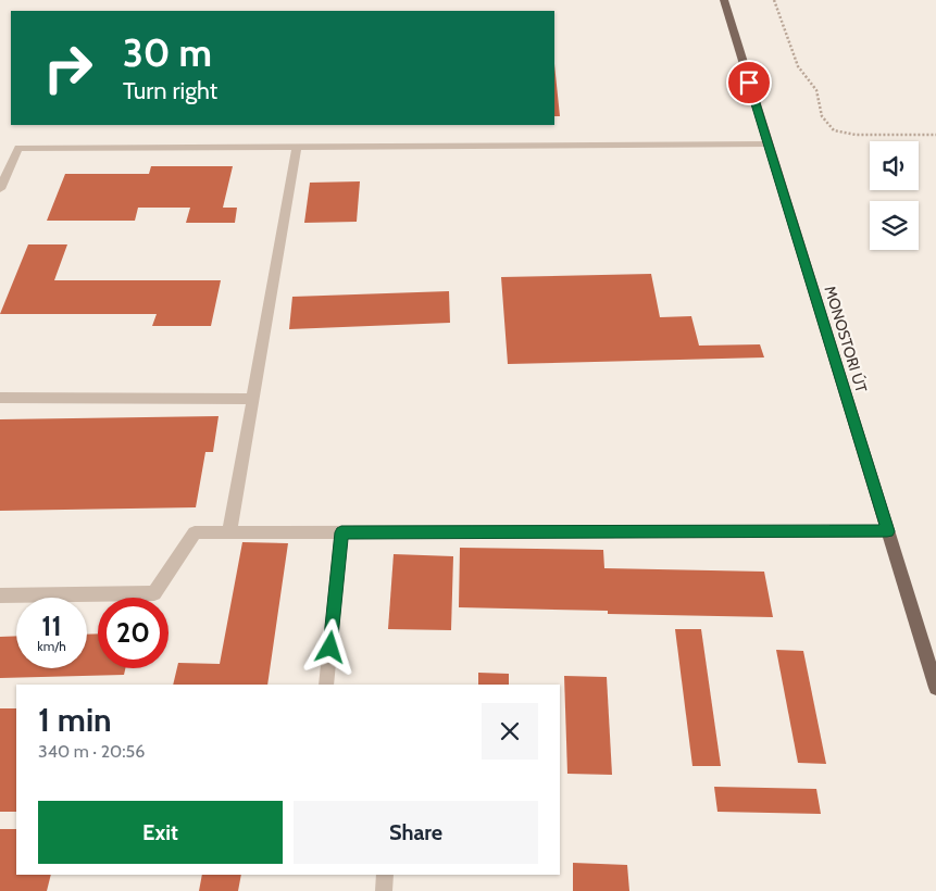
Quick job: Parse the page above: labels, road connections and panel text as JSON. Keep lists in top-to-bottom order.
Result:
{
  "streets": {
    "main road": ["MONOSTORI ÚT"]
  },
  "page": {
    "turn": ["30 m", "Turn right"],
    "speed": "11 km/h",
    "limit": "20",
    "heading": ["1 min", "340 m · 20:56"],
    "buttons": ["Exit", "Share"]
  }
}
